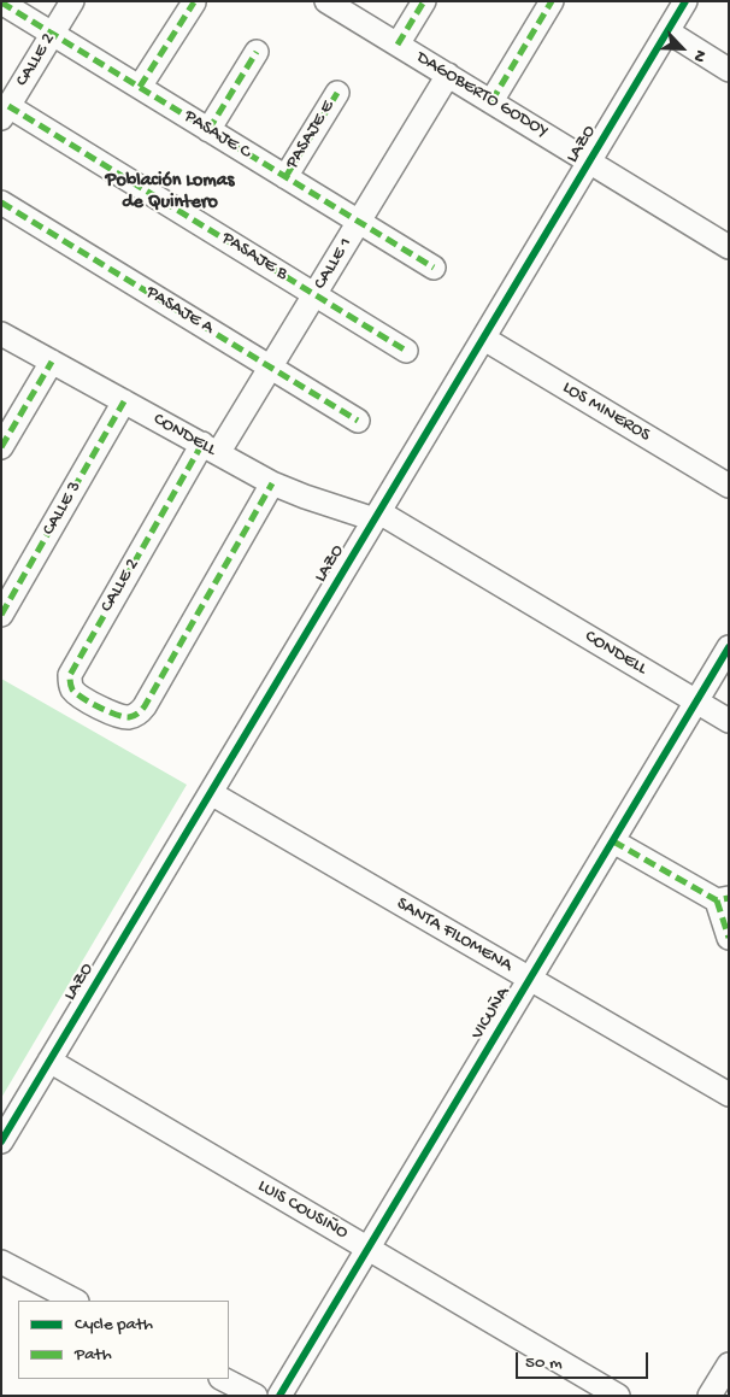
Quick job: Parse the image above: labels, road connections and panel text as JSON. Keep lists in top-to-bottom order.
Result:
{
  "streets": {
    "street": [
      "CALLE 2",
      "DAGOBERTO GODOY",
      "PASAJE C",
      "PASAJE E",
      "LAZO",
      "PASAJE B",
      "CALLE 1",
      "PASAJE A",
      "LOS MINEROS",
      "CONDELL",
      "CALLE 3",
      "SANTA FILOMENA",
      "VICUÑA",
      "LUIS COUSIÑO"
    ]
  },
  "crossings": [
    ["CALLE 2", "PASAJE C"],
    ["CALLE 2", "PASAJE B"],
    ["CALLE 2", "CALLE 1"],
    ["CALLE 2", "CONDELL"],
    ["DAGOBERTO GODOY", "LAZO"],
    ["DAGOBERTO GODOY", "CALLE 1"],
    ["PASAJE C", "PASAJE E"],
    ["PASAJE C", "CALLE 1"],
    ["LAZO", "LOS MINEROS"],
    ["LAZO", "CONDELL"],
    ["LAZO", "SANTA FILOMENA"],
    ["LAZO", "LUIS COUSIÑO"],
    ["PASAJE B", "CALLE 1"],
    ["CALLE 1", "PASAJE A"],
    ["CALLE 1", "CONDELL"],
    ["CONDELL", "CALLE 3"],
    ["CONDELL", "VICUÑA"],
    ["SANTA FILOMENA", "VICUÑA"],
    ["VICUÑA", "LUIS COUSIÑO"]
  ],
  "districts": ["Población Lomas de Quintero"],
  "legend": ["Cycle path", "Path"],
  "scale_bar": "50 m",
  "north": "bottom right"
}
